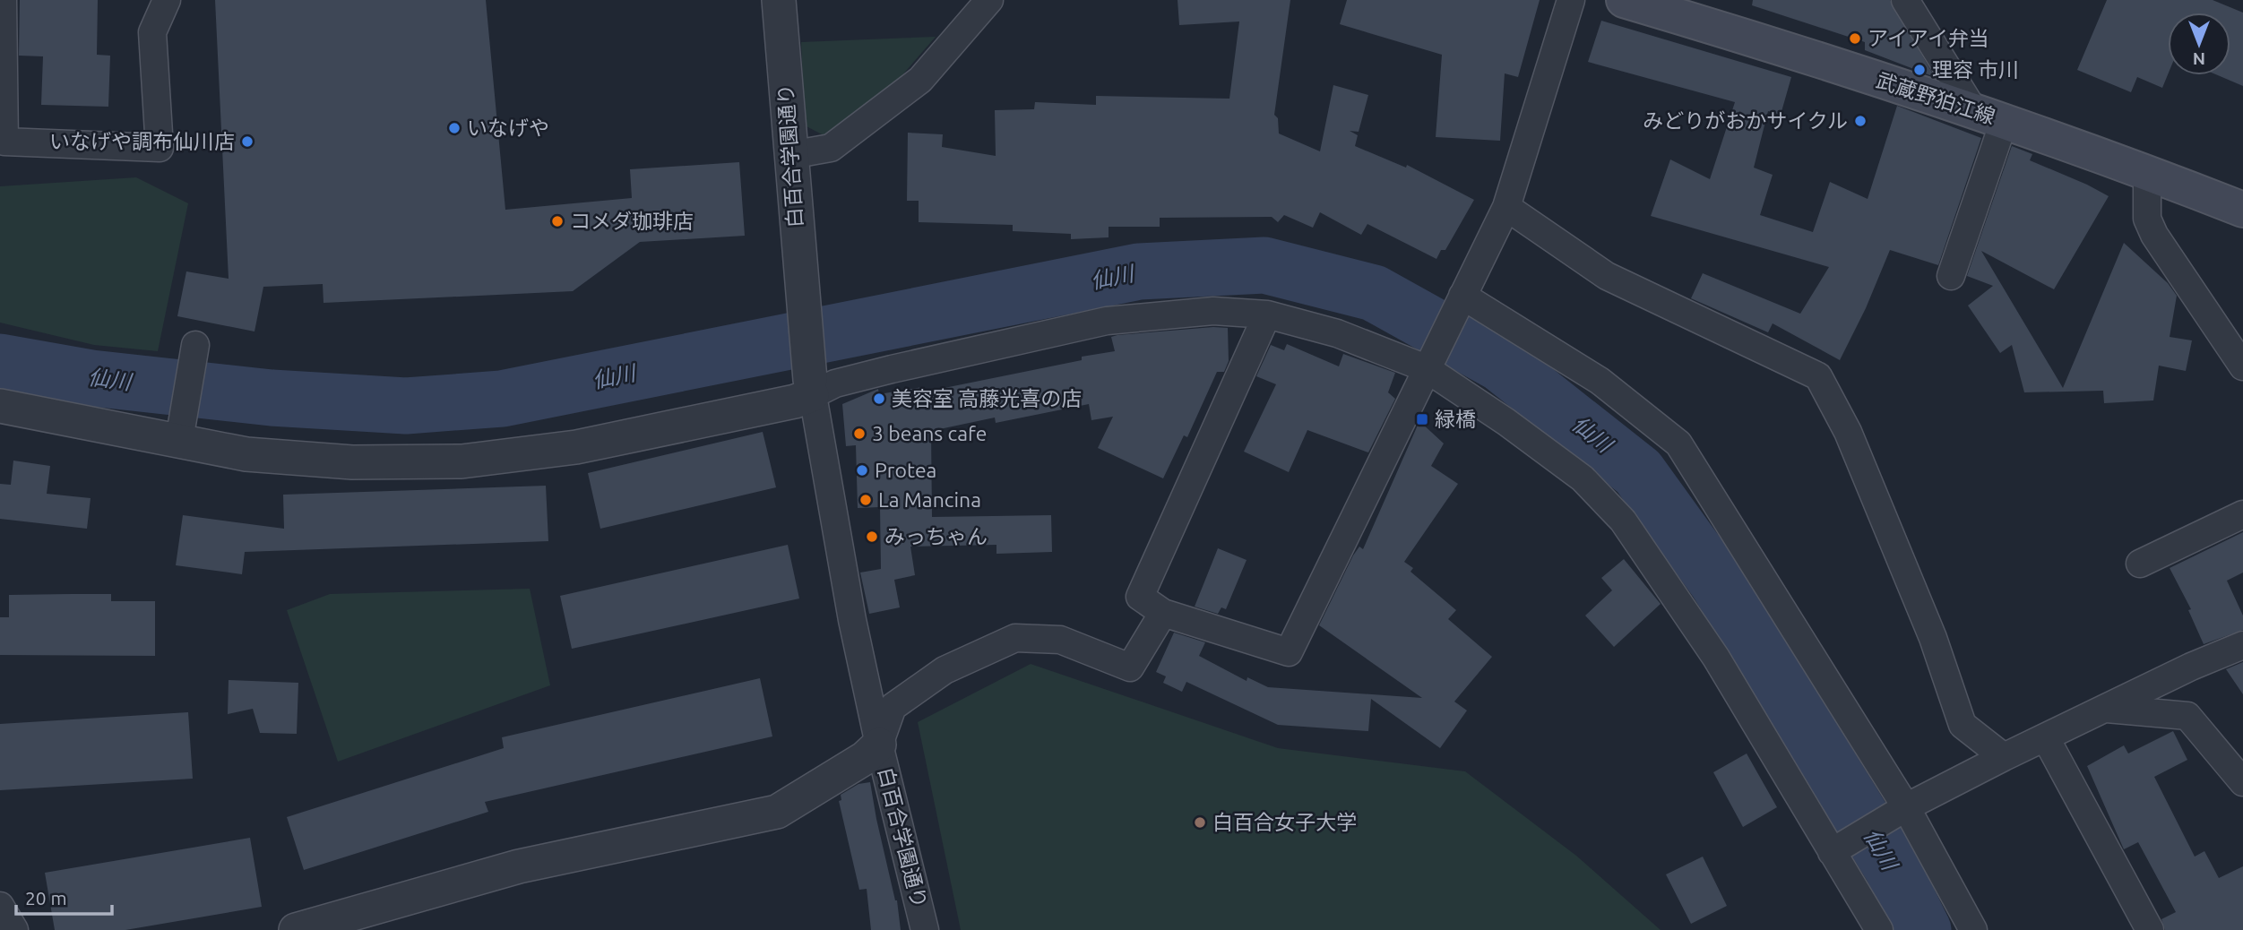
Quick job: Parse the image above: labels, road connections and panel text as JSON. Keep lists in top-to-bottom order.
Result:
{
  "streets": {
    "main road": ["武蔵野狛江線"],
    "street": ["白百合学園通り"]
  },
  "water": ["仙川"],
  "places": {
    "other": [
      "アイアイ弁当",
      "理容 市川",
      "みどりがおかサイクル",
      "いなげや",
      "いなげや調布仙川店",
      "コメダ珈琲店",
      "美容室 高藤光喜の店",
      "3 beans cafe",
      "Protea",
      "La Mancina",
      "みっちゃん",
      "白百合女子大学"
    ],
    "transit": ["緑橋"]
  },
  "scale_bar": "20 m",
  "north": "bottom"
}
